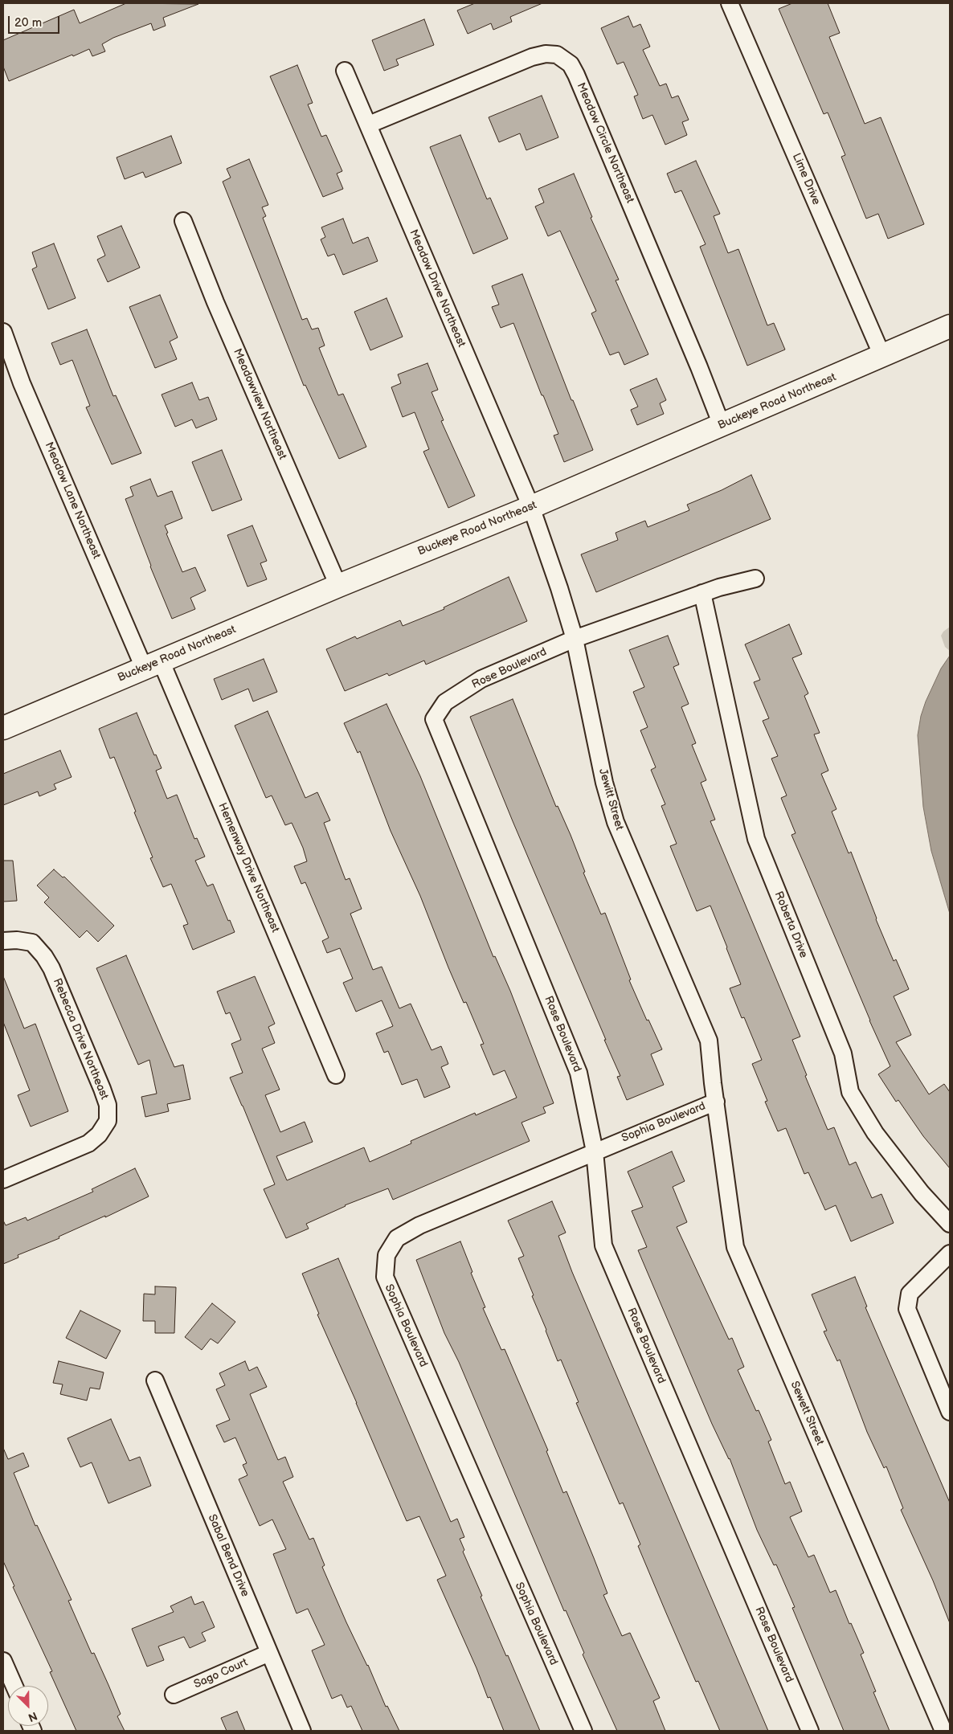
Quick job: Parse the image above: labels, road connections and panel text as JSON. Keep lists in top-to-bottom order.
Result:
{
  "streets": {
    "street": [
      "Meadow Circle Northeast",
      "Lime Drive",
      "Meadow Drive Northeast",
      "Buckeye Road Northeast",
      "Meadowview Northeast",
      "Meadow Lane Northeast",
      "Rose Boulevard",
      "Jewitt Street",
      "Hemenway Drive Northeast",
      "Roberta Drive",
      "Rebecca Drive Northeast",
      "Sophia Boulevard",
      "Sewett Street",
      "Sabal Bend Drive",
      "Sago Court"
    ]
  },
  "crossings": [
    ["Meadow Circle Northeast", "Meadow Drive Northeast"],
    ["Meadow Circle Northeast", "Buckeye Road Northeast"],
    ["Lime Drive", "Buckeye Road Northeast"],
    ["Meadow Drive Northeast", "Buckeye Road Northeast"],
    ["Meadow Drive Northeast", "Jewitt Street"],
    ["Buckeye Road Northeast", "Meadowview Northeast"],
    ["Buckeye Road Northeast", "Meadow Lane Northeast"],
    ["Buckeye Road Northeast", "Jewitt Street"],
    ["Buckeye Road Northeast", "Hemenway Drive Northeast"],
    ["Meadow Lane Northeast", "Hemenway Drive Northeast"],
    ["Rose Boulevard", "Jewitt Street"],
    ["Rose Boulevard", "Roberta Drive"],
    ["Rose Boulevard", "Sophia Boulevard"],
    ["Jewitt Street", "Sewett Street"],
    ["Sophia Boulevard", "Sewett Street"],
    ["Sabal Bend Drive", "Sago Court"]
  ],
  "scale_bar": "20 m",
  "north": "bottom right"
}
